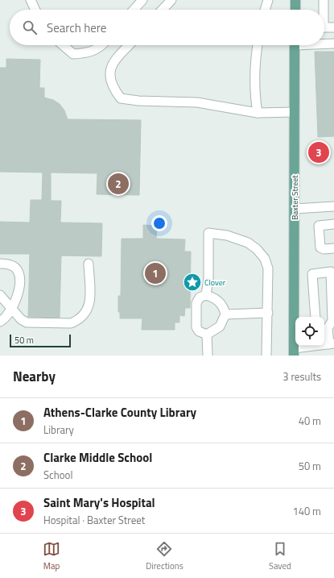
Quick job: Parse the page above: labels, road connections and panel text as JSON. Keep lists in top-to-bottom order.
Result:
{
  "streets": {
    "main road": ["Baxter Street"]
  },
  "places": {
    "place": ["Clover"]
  },
  "scale_bar": "50 m",
  "page": {
    "search": "Search here",
    "pins": ["3", "2", "1"],
    "scale": "50 m",
    "heading": ["Nearby", "3 results"],
    "list": [
      {
        "mark": "1",
        "name": "Athens-Clarke County Library",
        "note": "Library",
        "value": "40 m"
      },
      {
        "mark": "2",
        "name": "Clarke Middle School",
        "note": "School",
        "value": "50 m"
      },
      {
        "mark": "3",
        "name": "Saint Mary's Hospital",
        "note": "Hospital · Baxter Street",
        "value": "140 m"
      }
    ],
    "nav": ["Map", "Directions", "Saved"]
  }
}
